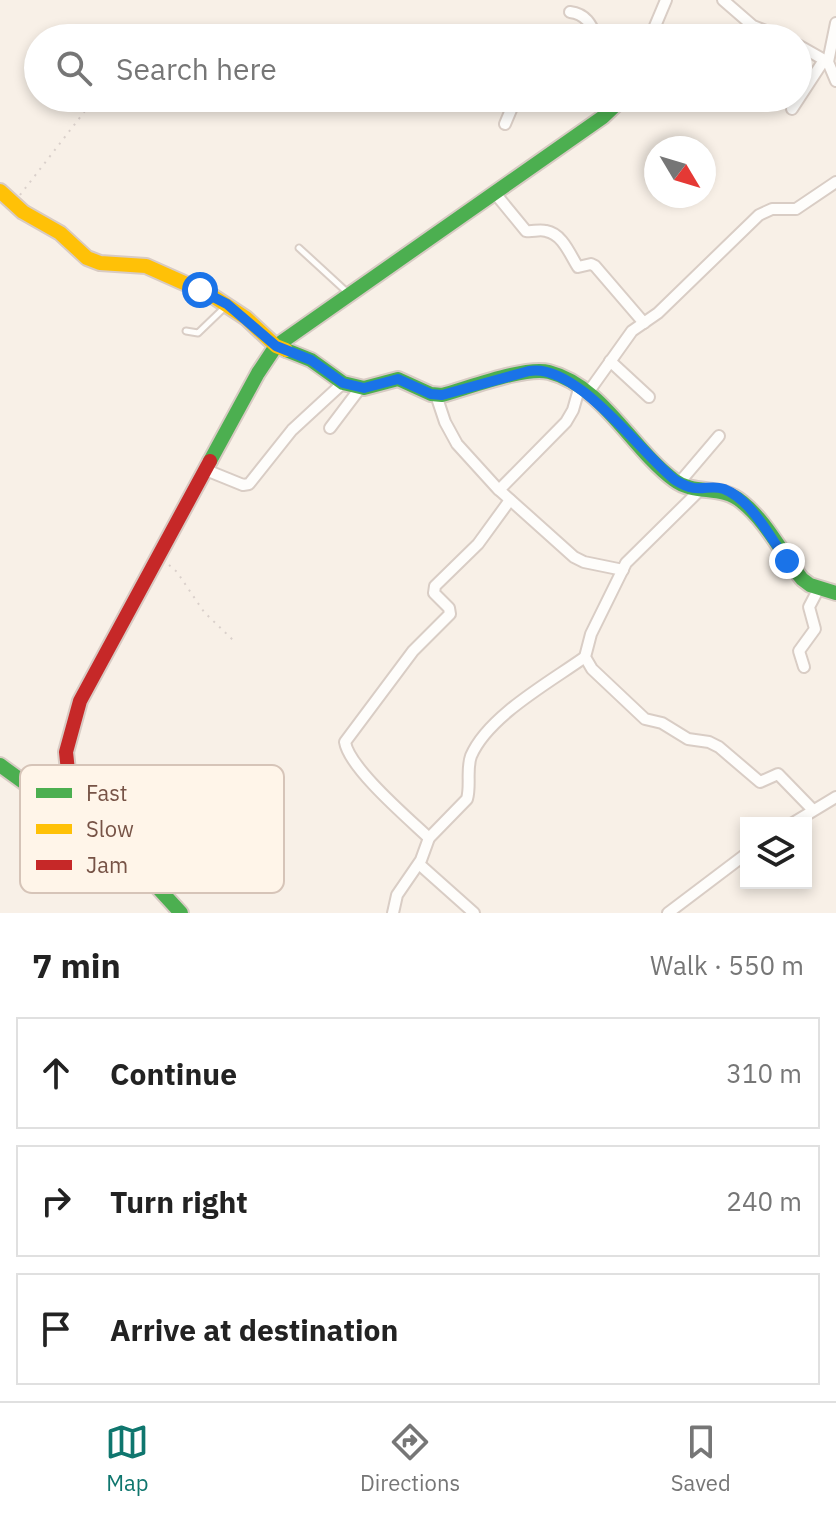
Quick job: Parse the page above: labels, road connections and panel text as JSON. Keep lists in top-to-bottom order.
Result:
{
  "legend": ["Fast", "Slow", "Jam"],
  "north": "bottom right",
  "page": {
    "search": "Search here",
    "heading": ["7 min", "Walk · 550 m"],
    "list": [
      ["Continue", "310 m"],
      ["Turn right", "240 m"],
      "Arrive at destination"
    ],
    "nav": ["Map", "Directions", "Saved"]
  }
}
